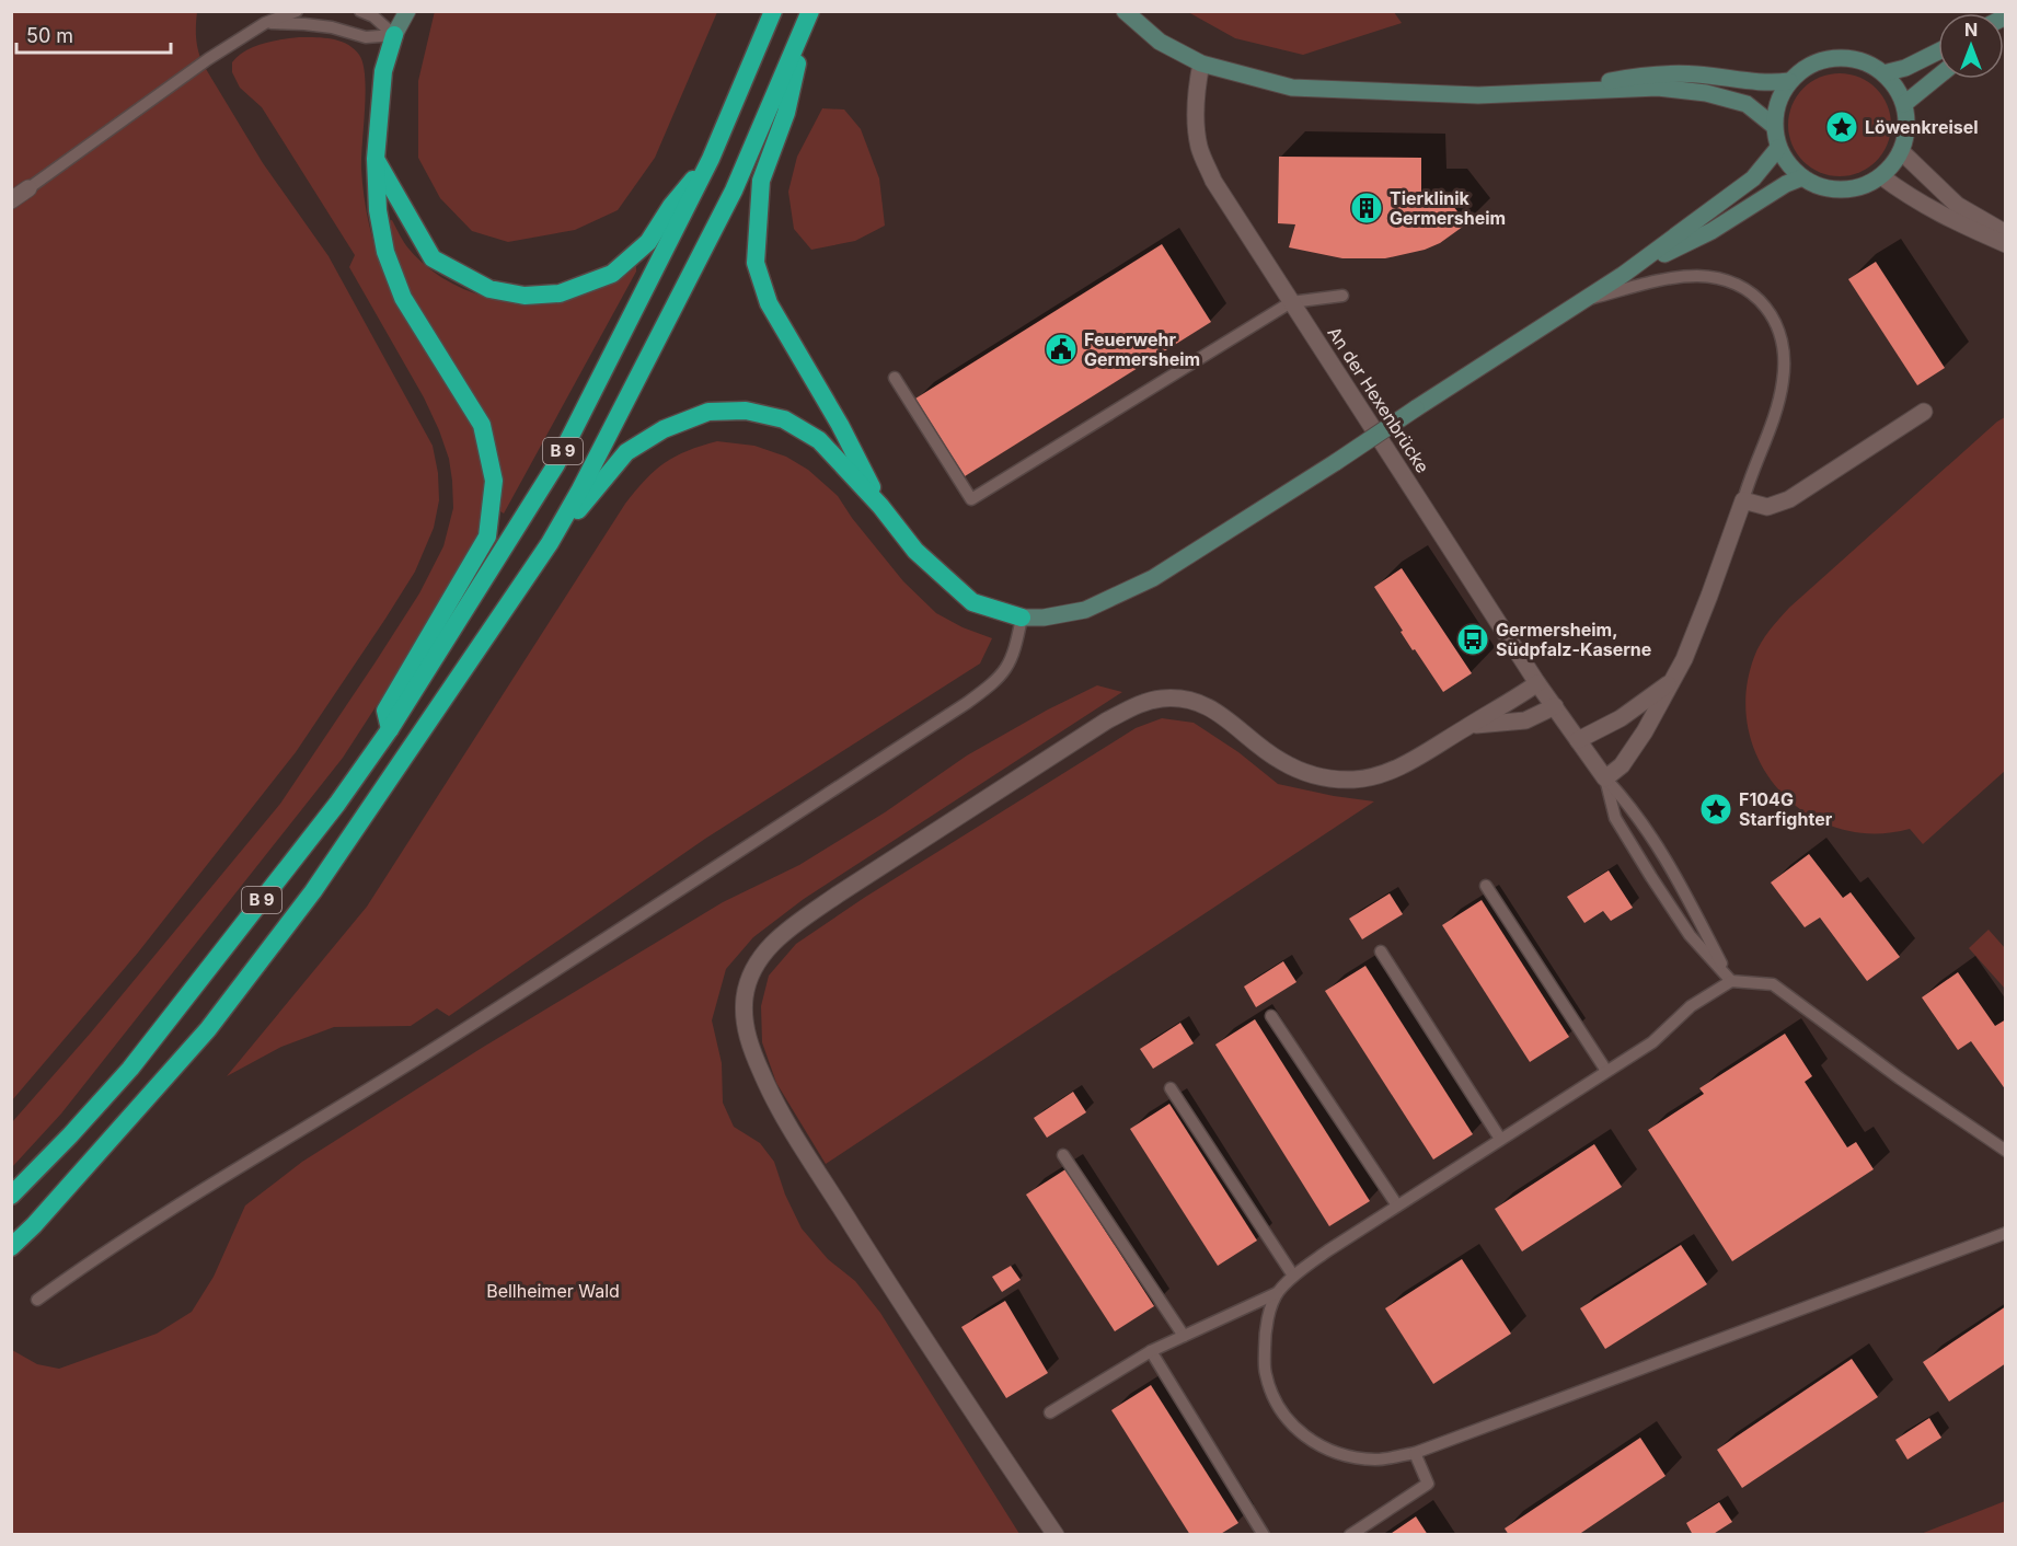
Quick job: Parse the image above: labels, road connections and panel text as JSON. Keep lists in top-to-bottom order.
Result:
{
  "streets": {
    "highway": ["B 9"],
    "street": ["An der Hexenbrücke"]
  },
  "parks": ["Bellheimer Wald"],
  "places": {
    "place": ["Löwenkreisel", "F104G Starfighter"],
    "building": ["Tierklinik Germersheim"],
    "public building": ["Feuerwehr Germersheim"],
    "bus stop": ["Germersheim, Südpfalz-Kaserne"]
  },
  "scale_bar": "50 m",
  "north": "top"
}
